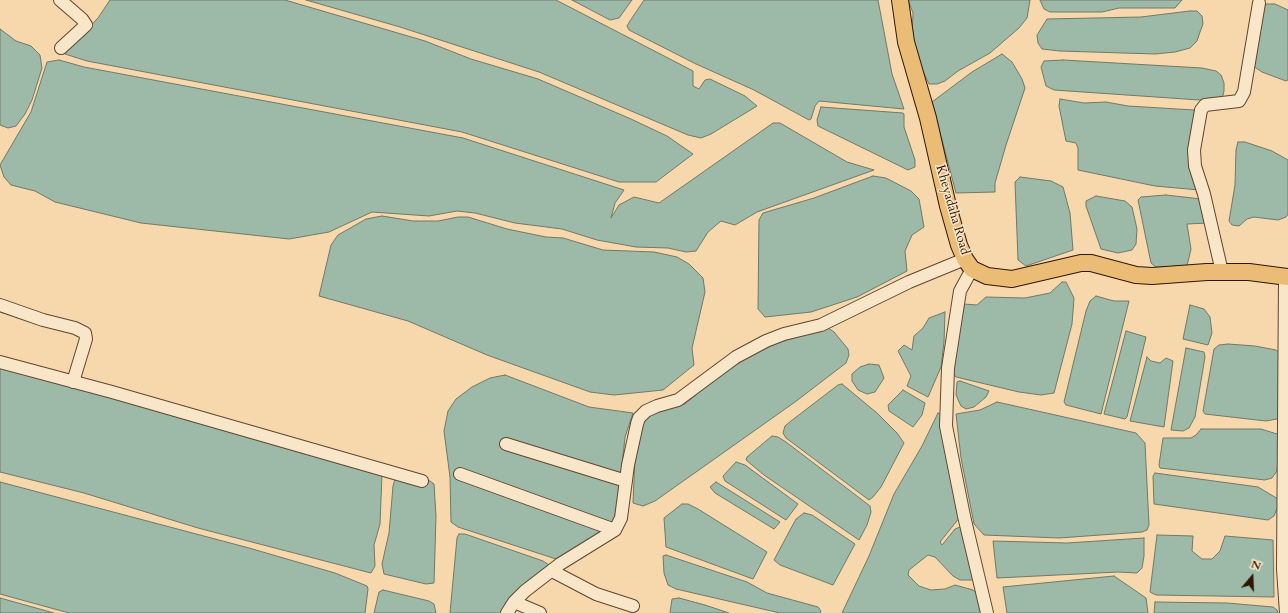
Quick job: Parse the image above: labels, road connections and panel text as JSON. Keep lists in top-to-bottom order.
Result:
{
  "streets": {
    "main road": ["Kheyadaha Road"]
  },
  "north": "top"
}
